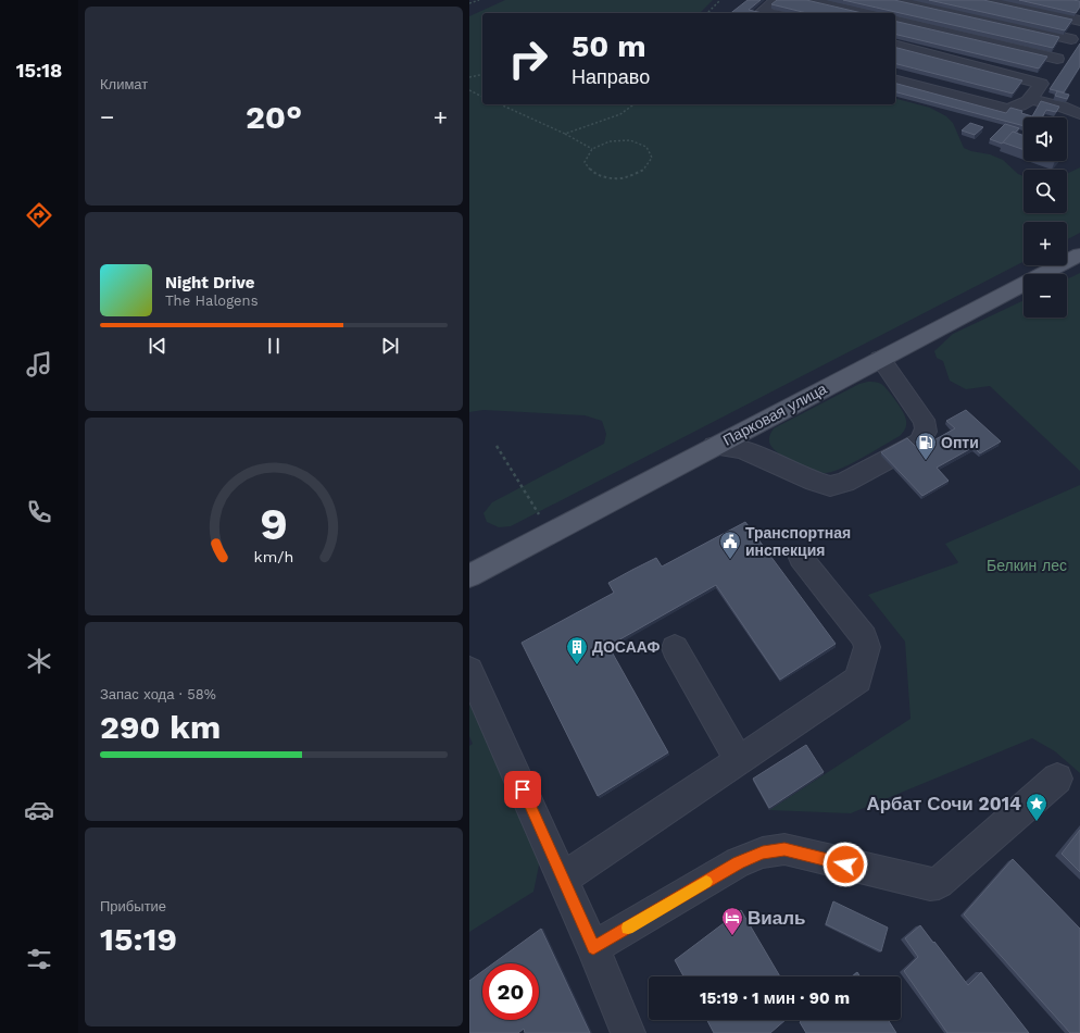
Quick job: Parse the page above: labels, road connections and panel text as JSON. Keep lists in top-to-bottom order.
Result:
{
  "streets": {
    "main road": ["Парковая улица"]
  },
  "parks": ["Белкин лес"],
  "places": {
    "fuel station": ["Опти"],
    "public building": ["Транспортная инспекция"],
    "building": ["ДОСААФ"],
    "place": ["Арбат Сочи 2014"],
    "hotel": ["Виаль"]
  },
  "page": {
    "tabs": "15:18",
    "tile": [
      "Климат",
      ["Запас хода · 58%", "290 km"],
      ["Прибытие", "15:19"]
    ],
    "turn": ["50 m", "Направо"],
    "heat": ["−", "20°", "+"],
    "map_buttons": ["+", "−"],
    "song": ["Night Drive", "The Halogens"],
    "limit": "20",
    "trip": "15:19 · 1 мин · 90 m",
    "gauge": ["9", "km/h"]
  }
}
